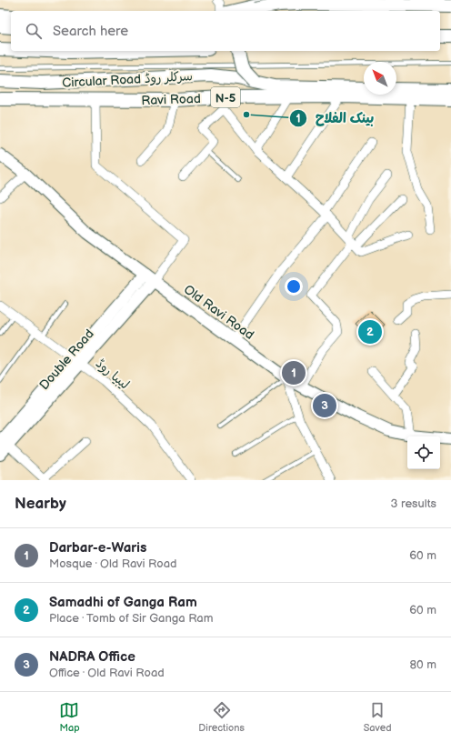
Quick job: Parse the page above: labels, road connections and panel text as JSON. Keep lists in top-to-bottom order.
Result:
{
  "streets": {
    "main road": ["Circular Road سرکلر روڈ", "N-5", "Ravi Road"],
    "street": ["Old Ravi Road", "Double Road", "لیبیا روڈ"]
  },
  "crossings": [
    ["Old Ravi Road", "Double Road"],
    ["Double Road", "لیبیا روڈ"]
  ],
  "places": ["بینک الفلاح"],
  "north": "top left",
  "page": {
    "search": "Search here",
    "pins": ["2", "1", "3"],
    "heading": ["Nearby", "3 results"],
    "list": [
      {
        "mark": "1",
        "name": "Darbar-e-Waris",
        "note": "Mosque · Old Ravi Road",
        "value": "60 m"
      },
      {
        "mark": "2",
        "name": "Samadhi of Ganga Ram",
        "note": "Place · Tomb of Sir Ganga Ram",
        "value": "60 m"
      },
      {
        "mark": "3",
        "name": "NADRA Office",
        "note": "Office · Old Ravi Road",
        "value": "80 m"
      }
    ],
    "nav": ["Map", "Directions", "Saved"]
  }
}
